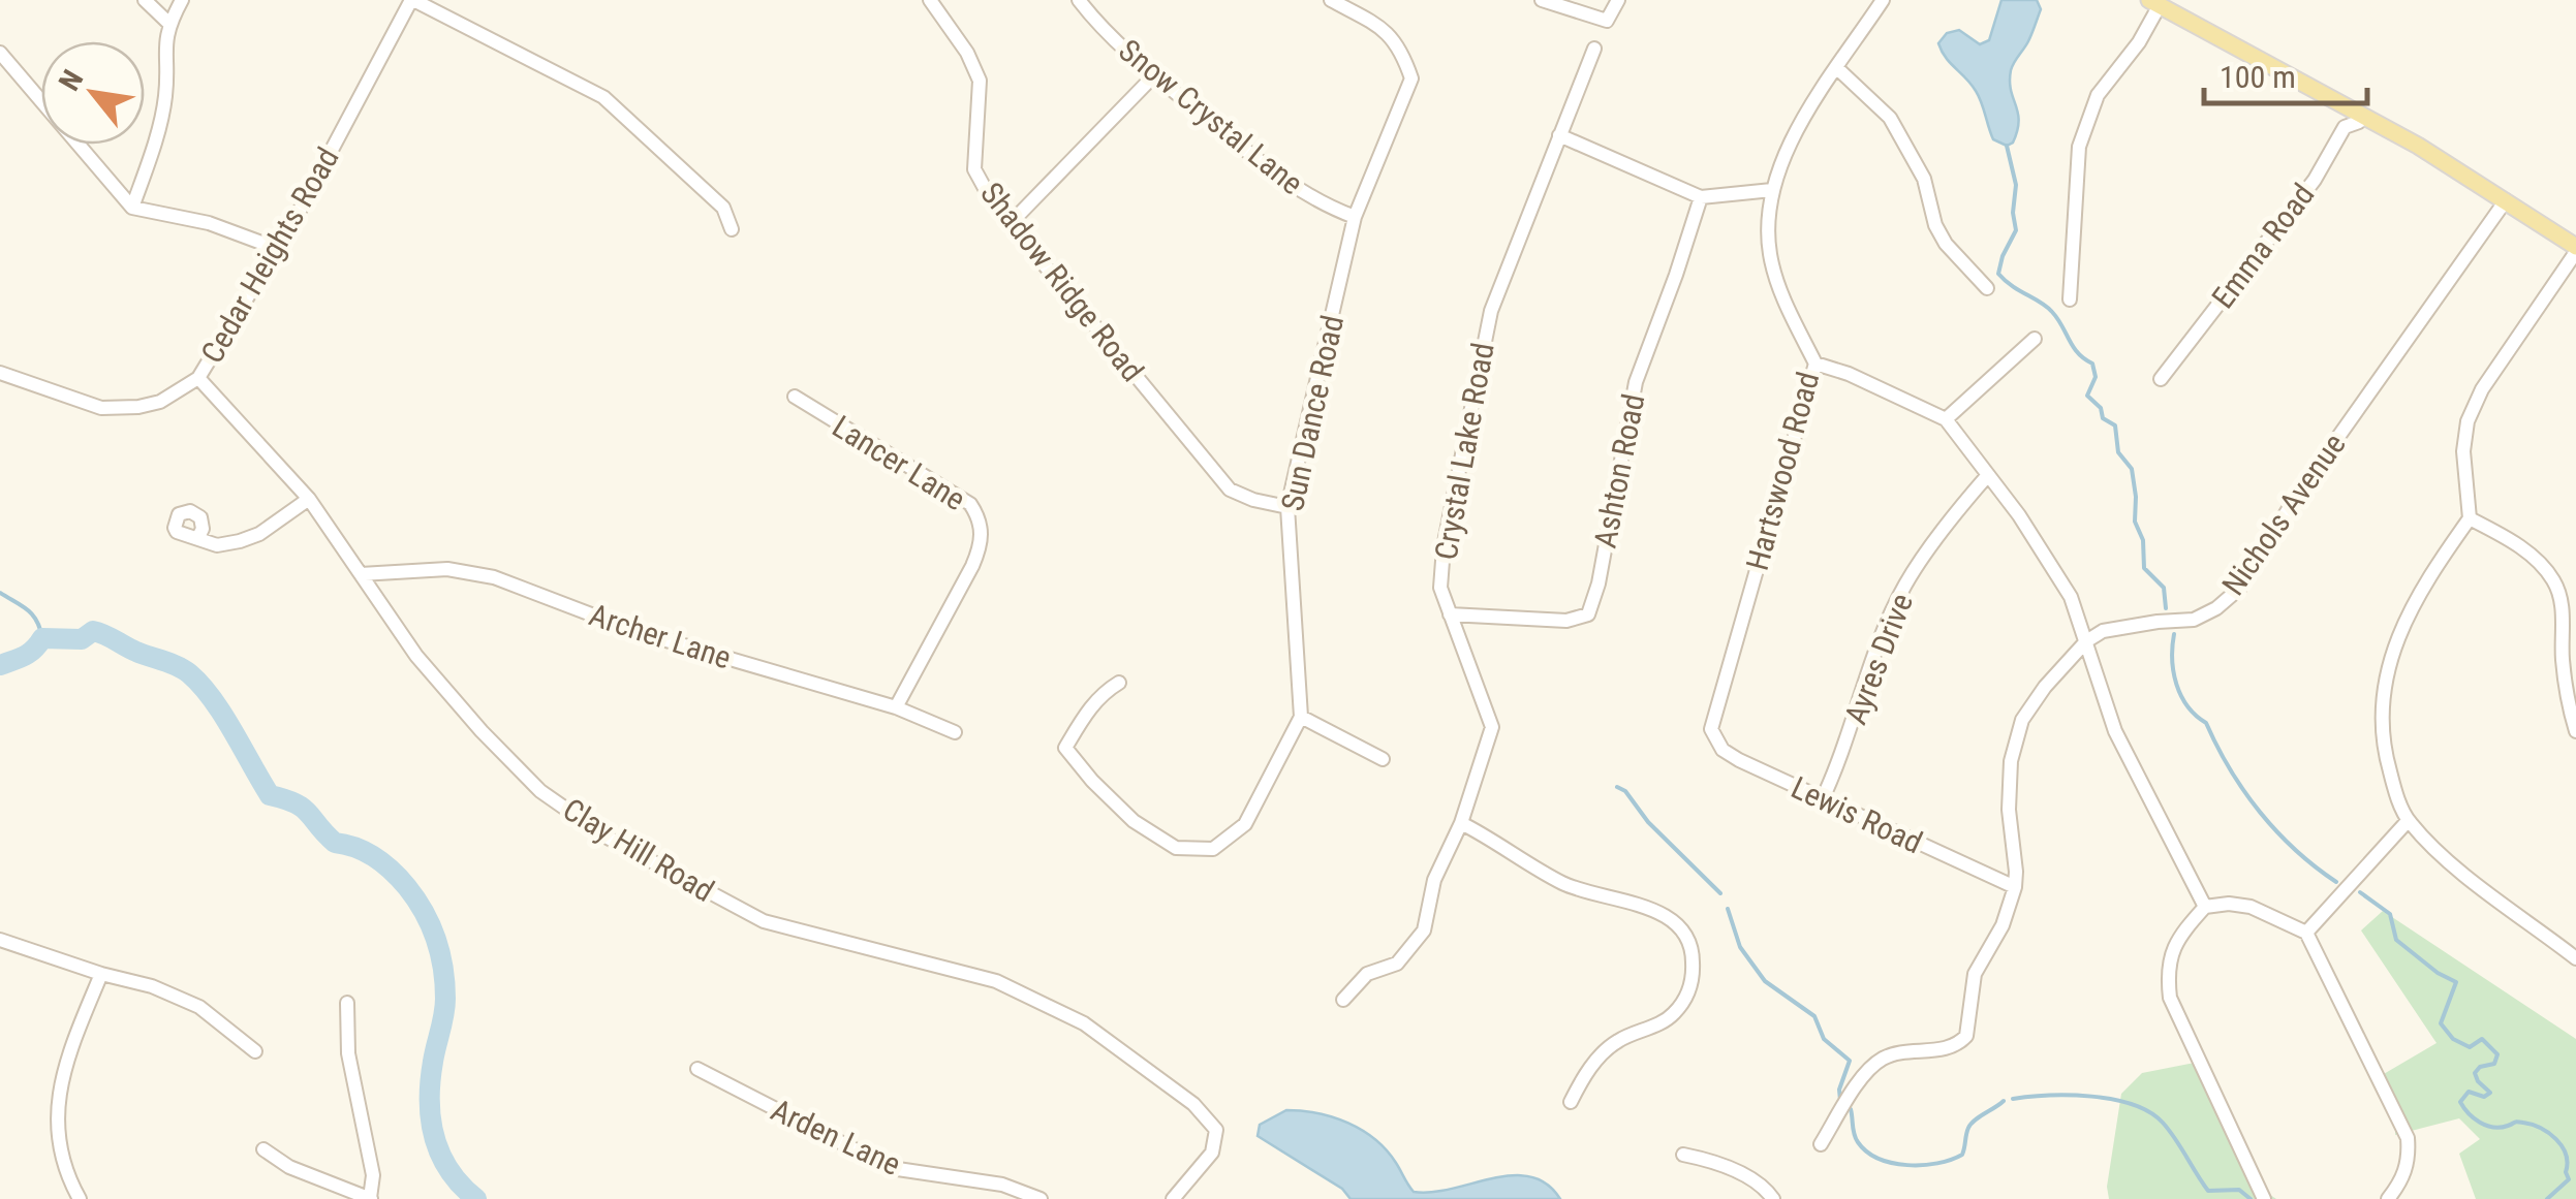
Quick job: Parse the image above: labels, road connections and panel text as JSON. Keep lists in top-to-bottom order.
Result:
{
  "streets": {
    "street": [
      "Snow Crystal Lane",
      "Emma Road",
      "Cedar Heights Road",
      "Shadow Ridge Road",
      "Sun Dance Road",
      "Crystal Lake Road",
      "Lancer Lane",
      "Ashton Road",
      "Hartswood Road",
      "Nichols Avenue",
      "Archer Lane",
      "Ayres Drive",
      "Lewis Road",
      "Clay Hill Road",
      "Arden Lane"
    ]
  },
  "crossings": [
    ["Snow Crystal Lane", "Sun Dance Road"],
    ["Cedar Heights Road", "Clay Hill Road"],
    ["Shadow Ridge Road", "Sun Dance Road"],
    ["Crystal Lake Road", "Ashton Road"],
    ["Lancer Lane", "Archer Lane"],
    ["Hartswood Road", "Lewis Road"],
    ["Nichols Avenue", "Lewis Road"],
    ["Archer Lane", "Clay Hill Road"],
    ["Ayres Drive", "Lewis Road"]
  ],
  "scale_bar": "100 m",
  "north": "top left"
}
